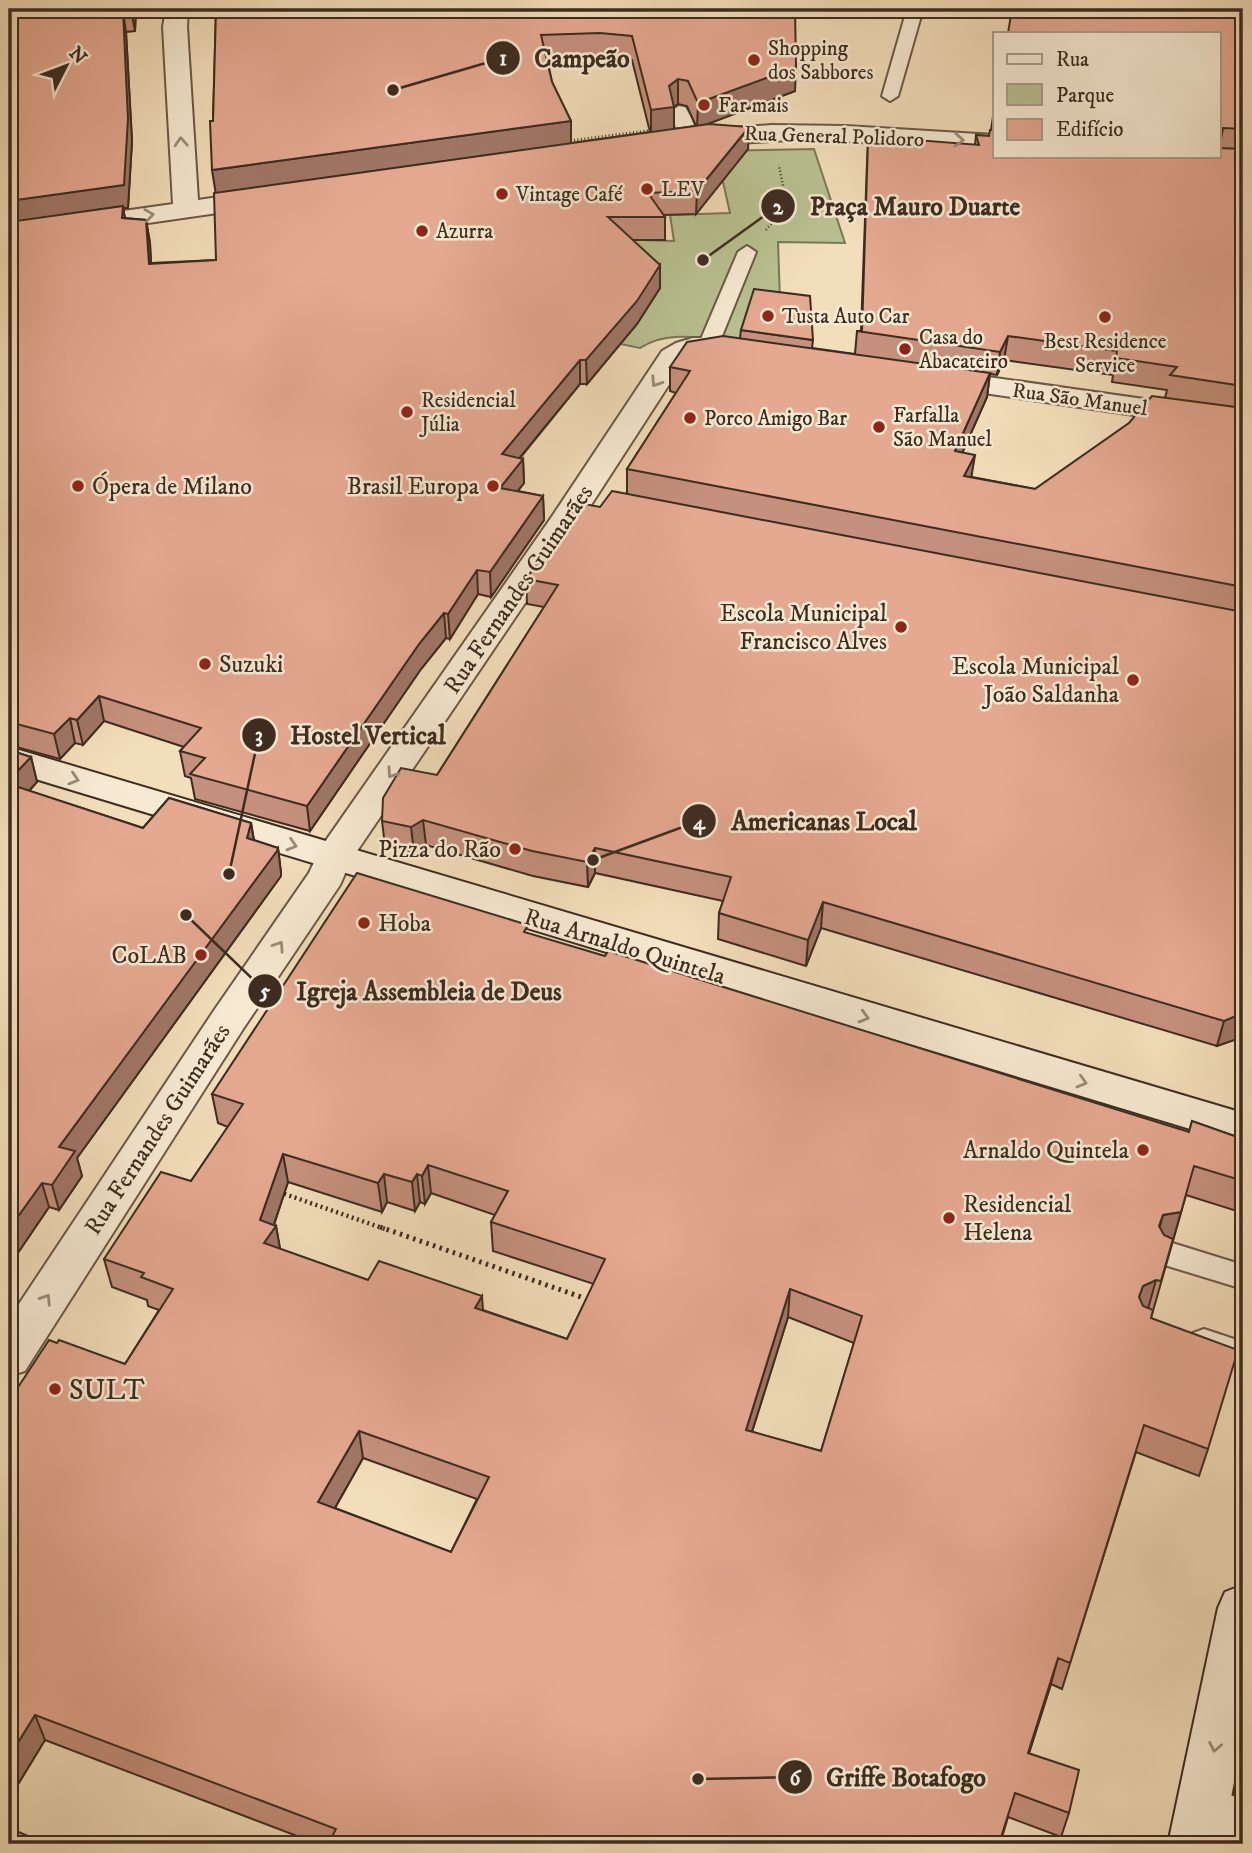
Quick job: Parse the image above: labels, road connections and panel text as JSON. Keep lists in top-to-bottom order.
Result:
{
  "streets": {
    "street": [
      "Rua General Polidoro",
      "Rua São Manuel",
      "Rua Fernandes Guimarães",
      "Rua Arnaldo Quintela"
    ]
  },
  "crossings": [
    ["Rua Fernandes Guimarães", "Rua Arnaldo Quintela"]
  ],
  "one_way": ["Rua General Polidoro", "Rua Arnaldo Quintela"],
  "places": [
    "Shopping dos Sabbores",
    "Campeão",
    "Far mais",
    "LEV",
    "Vintage Café",
    "Azurra",
    "Praça Mauro Duarte",
    "Tusta Auto Car",
    "Best Residence Service",
    "Casa do Abacateiro",
    "Residencial Júlia",
    "Porco Amigo Bar",
    "Farfalla São Manuel",
    "Ópera de Milano",
    "Brasil Europa",
    "Escola Municipal Francisco Alves",
    "Suzuki",
    "Escola Municipal João Saldanha",
    "Pizza do Rão",
    "Americanas Local",
    "Hostel Vertical",
    "Igreja Assembleia de Deus",
    "Hoba",
    "CoLAB",
    "Arnaldo Quintela",
    "Residencial Helena",
    "SULT",
    "Griffe Botafogo"
  ],
  "legend": ["Rua", "Parque", "Edifício"],
  "north": "top right"
}
